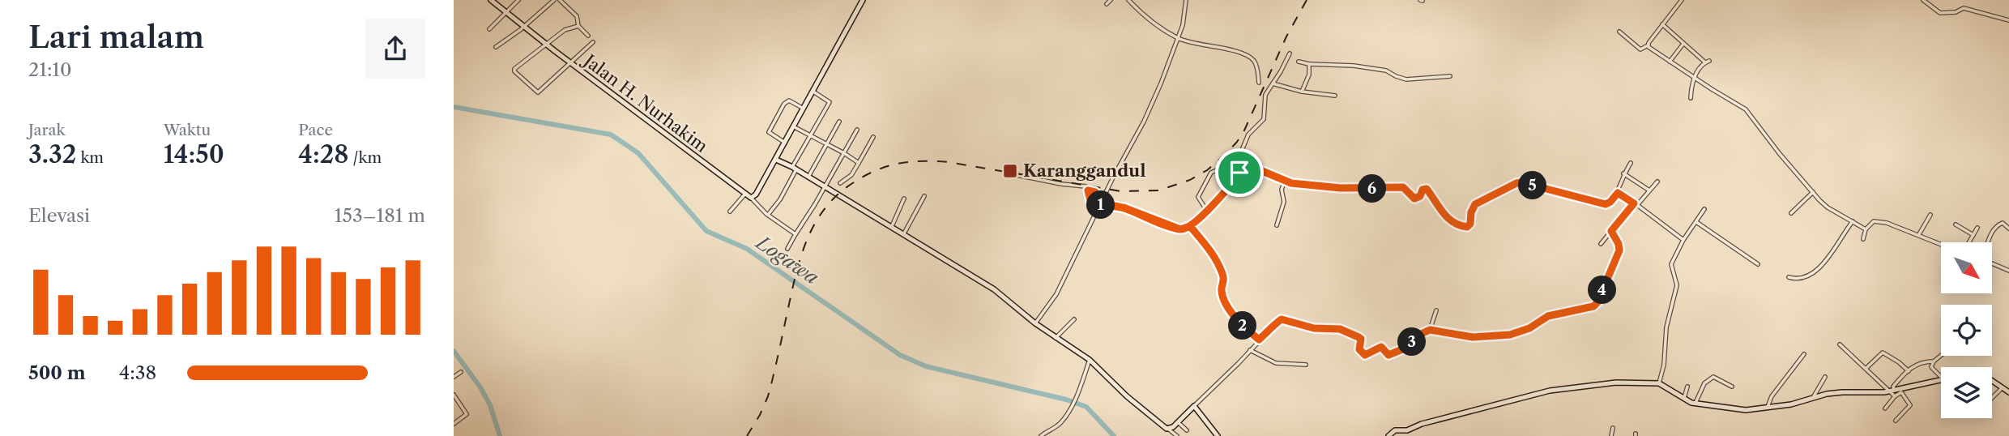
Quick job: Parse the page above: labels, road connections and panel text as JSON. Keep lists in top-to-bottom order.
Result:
{
  "streets": {
    "main road": ["Jalan H. Nurhakim"]
  },
  "water": ["Logawa"],
  "places": {
    "transit": ["Karanggandul"]
  },
  "north": "bottom right",
  "page": {
    "heading": ["Lari malam", "21:10"],
    "stats": [
      ["Jarak", "3.32 km"],
      ["Waktu", "14:50"],
      ["Pace", "4:28 /km"]
    ],
    "pins": [
      "5",
      "6",
      "1",
      "4",
      "2",
      "3"
    ],
    "chart": ["Elevasi", "153–181 m"],
    "list": [
      {
        "name": "500 m",
        "note": "4:38"
      }
    ]
  }
}
